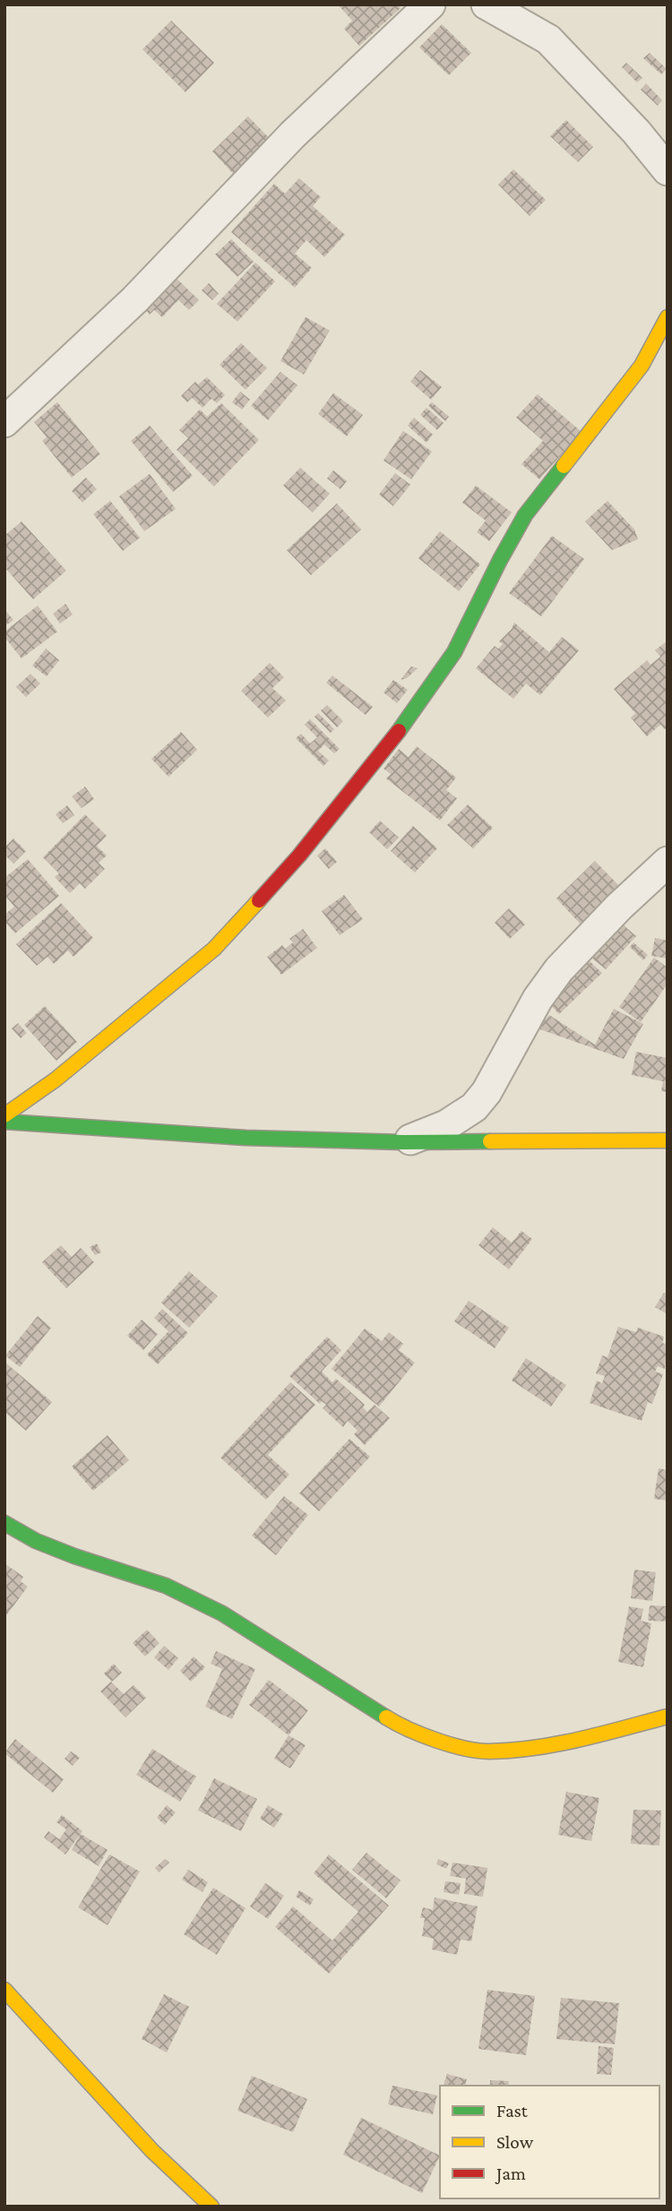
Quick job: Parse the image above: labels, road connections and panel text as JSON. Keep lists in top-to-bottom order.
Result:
{
  "legend": ["Fast", "Slow", "Jam"]
}
